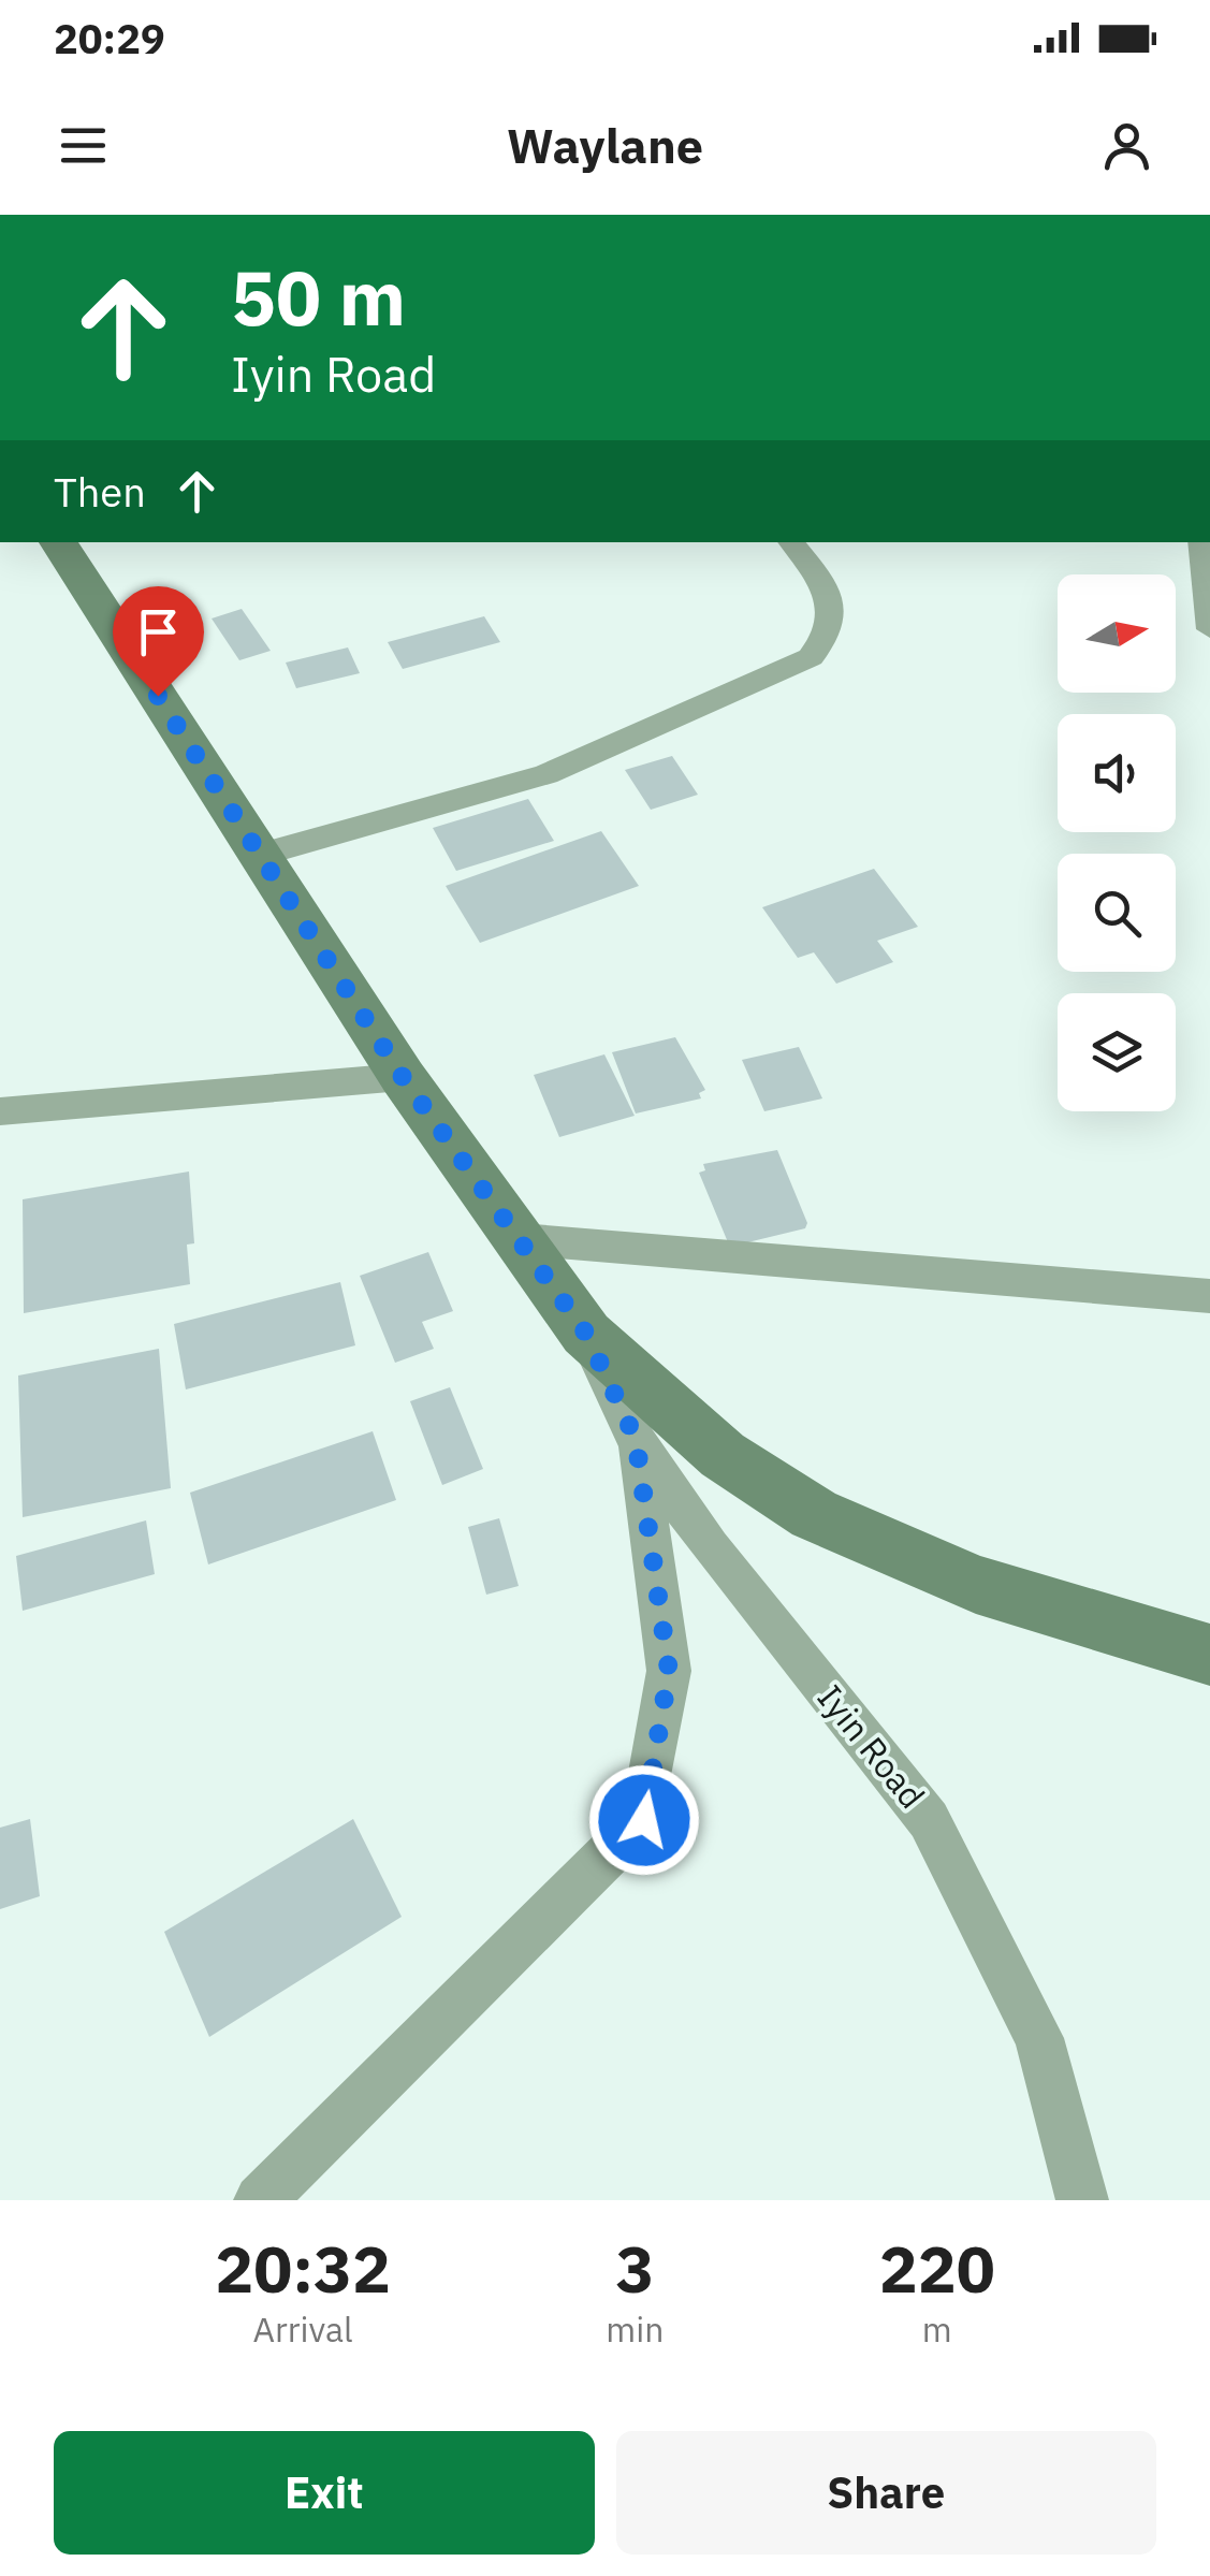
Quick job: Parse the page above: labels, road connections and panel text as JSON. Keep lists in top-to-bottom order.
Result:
{
  "streets": {
    "street": ["Iyin Road"]
  },
  "north": "right",
  "page": {
    "status": "20:29",
    "header": "Waylane",
    "turn": ["50 m", "Iyin Road"],
    "then": "Then",
    "eta": [
      "20:32",
      "Arrival",
      "3",
      "min",
      "220",
      "m"
    ],
    "buttons": ["Exit", "Share"]
  }
}
